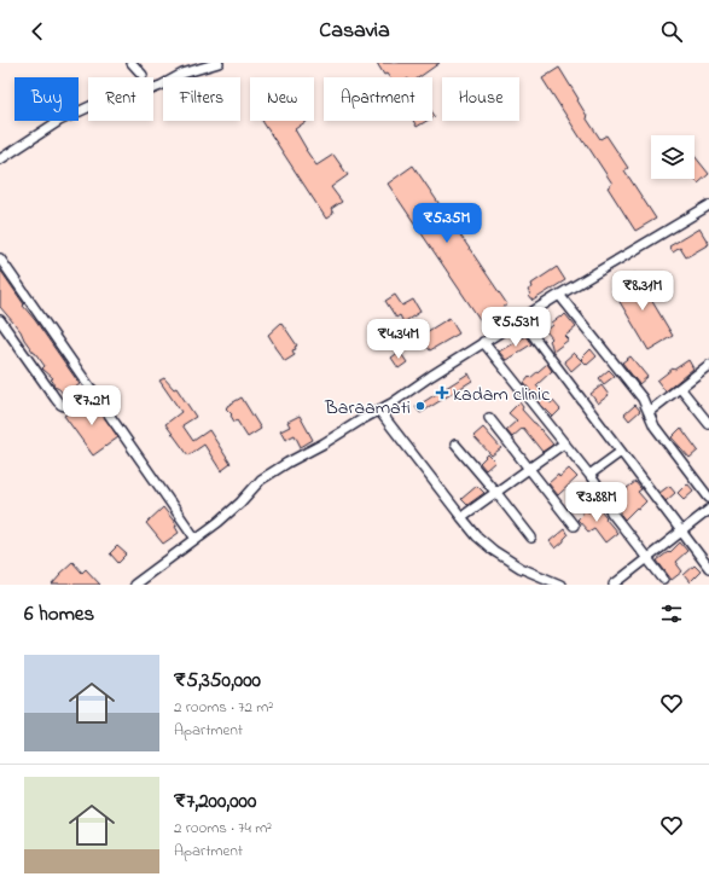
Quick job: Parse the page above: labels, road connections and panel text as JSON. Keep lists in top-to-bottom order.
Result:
{
  "places": {
    "health": ["kadam clinic"],
    "other": ["Baraamati"]
  },
  "page": {
    "header": "Casavia",
    "chip": [
      "Buy",
      "Rent",
      "Filters",
      "New",
      "Apartment",
      "House"
    ],
    "price": [
      "₹5.35M",
      "₹8.31M",
      "₹5.53M",
      "₹4.34M",
      "₹7.2M",
      "₹3.88M"
    ],
    "heading": "6 homes",
    "list": [
      {
        "name": "₹5,350,000",
        "note": "2 rooms · 72 m² · Apartment"
      },
      {
        "name": "₹7,200,000",
        "note": "2 rooms · 74 m² · Apartment"
      }
    ]
  }
}
